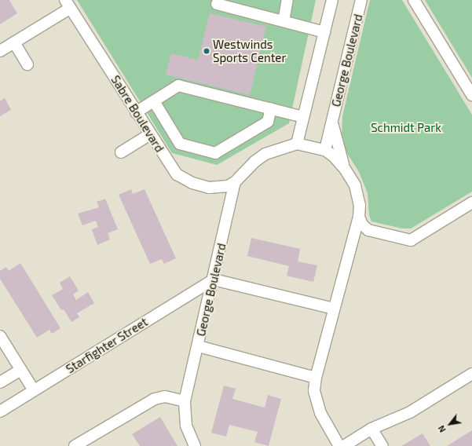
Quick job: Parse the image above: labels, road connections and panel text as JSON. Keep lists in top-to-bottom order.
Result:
{
  "streets": {
    "street": ["George Boulevard", "Sabre Boulevard", "Starfighter Street"]
  },
  "crossings": [
    ["George Boulevard", "Sabre Boulevard"],
    ["George Boulevard", "Starfighter Street"]
  ],
  "parks": ["Schmidt Park"],
  "places": ["Westwinds Sports Center"],
  "north": "bottom left"
}
